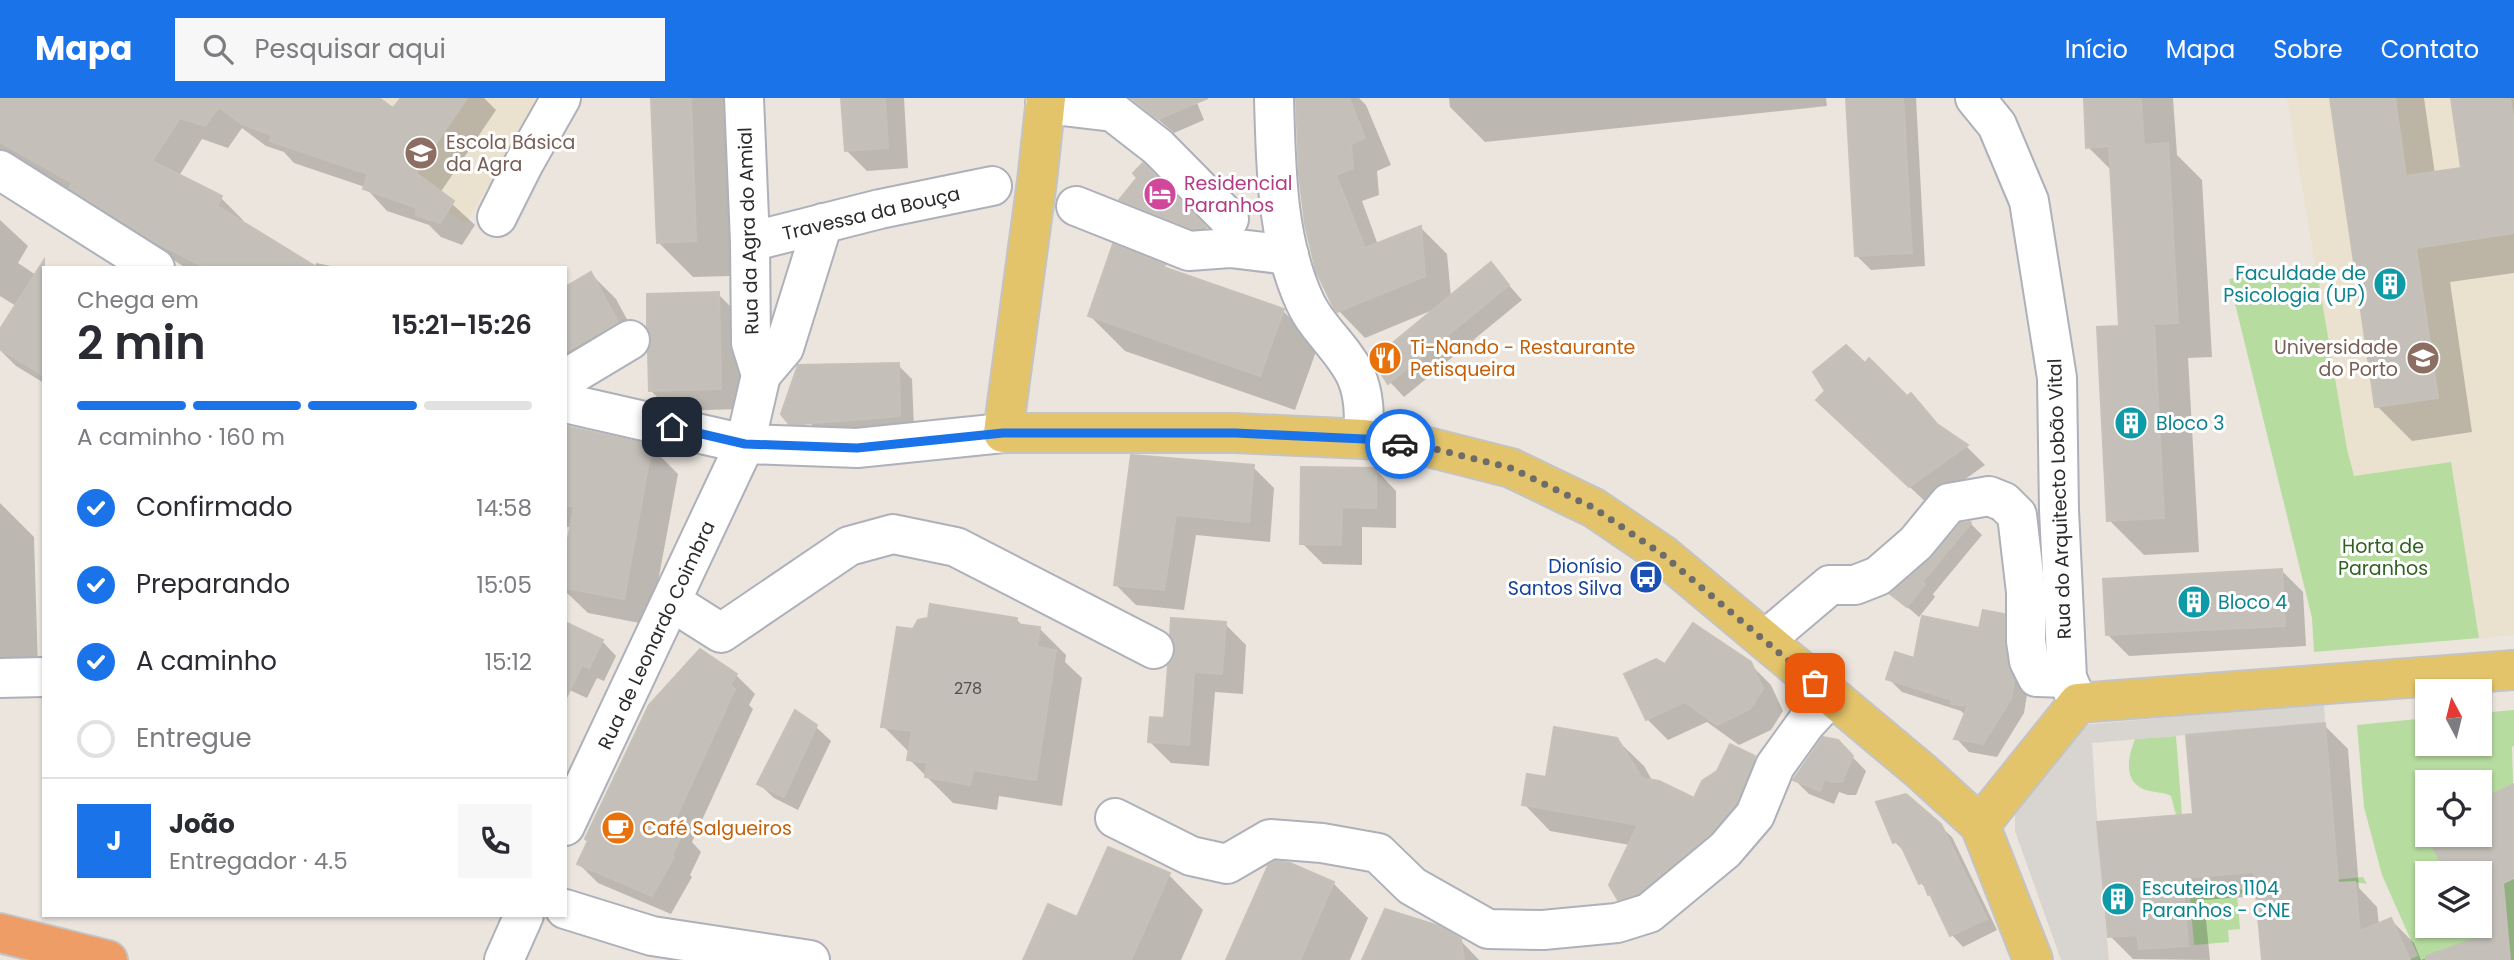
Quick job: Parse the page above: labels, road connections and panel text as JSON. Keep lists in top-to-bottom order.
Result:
{
  "streets": {
    "street": [
      "Travessa da Bouça",
      "Rua da Agra do Amial",
      "Rua do Arquitecto Lobão Vital",
      "Rua de Leonardo Coimbra"
    ]
  },
  "crossings": [
    ["Travessa da Bouça", "Rua da Agra do Amial"],
    ["Rua da Agra do Amial", "Rua de Leonardo Coimbra"]
  ],
  "parks": ["Horta de Paranhos"],
  "places": {
    "school or university": ["Escola Básica da Agra", "Universidade do Porto"],
    "hotel": ["Residencial Paranhos"],
    "building": [
      "Faculdade de Psicologia (UP)",
      "Bloco 3",
      "Bloco 4",
      "Escuteiros 1104 Paranhos - CNE"
    ],
    "restaurant": ["Ti-Nando - Restaurante Petisqueira"],
    "bus stop": ["Dionísio Santos Silva"],
    "cafe": ["Café Salgueiros"]
  },
  "house_numbers": ["278"],
  "north": "top",
  "page": {
    "header": "Mapa",
    "search": "Pesquisar aqui",
    "nav": [
      "Início",
      "Mapa",
      "Sobre",
      "Contato"
    ],
    "heading": ["2 min", "Chega em", "15:21–15:26"],
    "panel": ["João", "Entregador · 4.5"],
    "bar": "A caminho · 160 m",
    "list": [
      ["Confirmado", "14:58"],
      ["Preparando", "15:05"],
      ["A caminho", "15:12"],
      "Entregue"
    ],
    "round": "J"
  }
}
